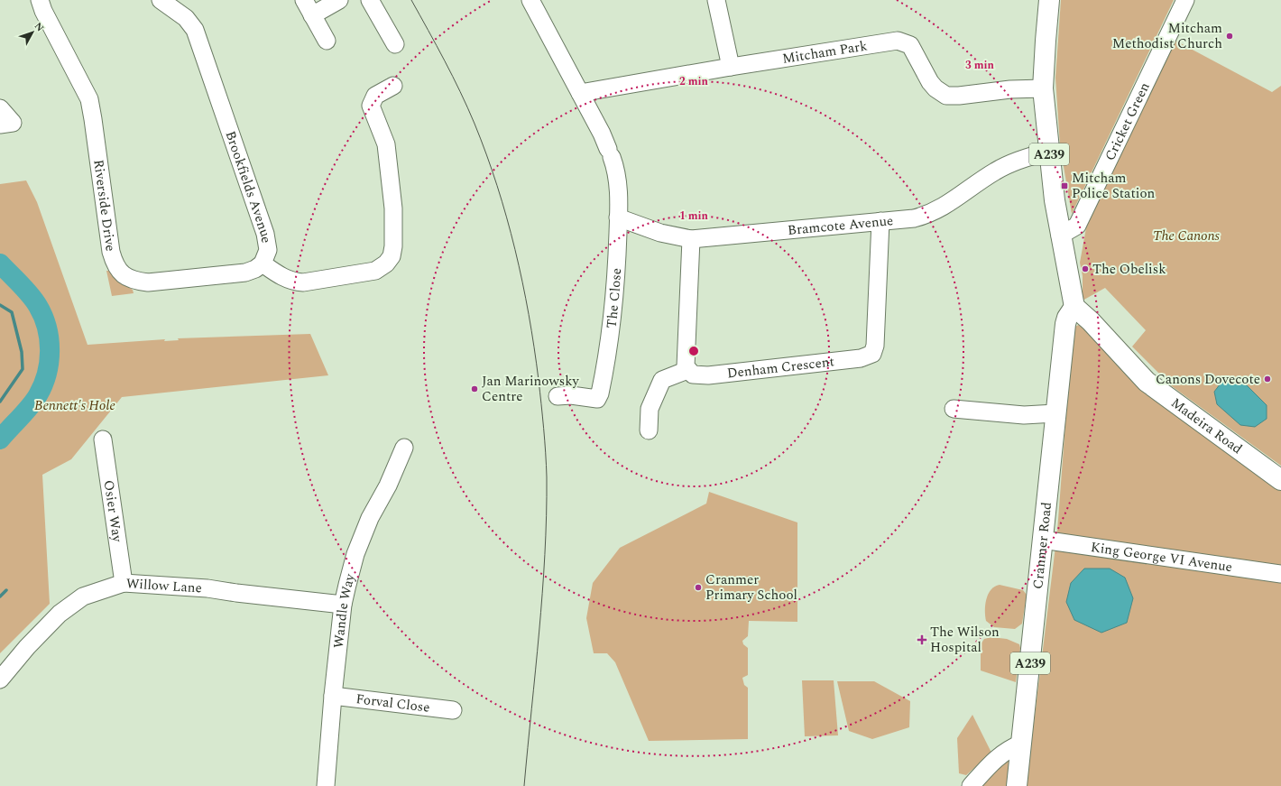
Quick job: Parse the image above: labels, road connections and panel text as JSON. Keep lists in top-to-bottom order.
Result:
{
  "streets": {
    "main road": ["A239", "Madeira Road", "Cranmer Road"],
    "street": [
      "Mitcham Park",
      "Cricket Green",
      "Brookfields Avenue",
      "Riverside Drive",
      "Bramcote Avenue",
      "The Close",
      "Denham Crescent",
      "Osier Way",
      "King George VI Avenue",
      "Willow Lane",
      "Wandle Way",
      "Forval Close"
    ]
  },
  "crossings": [
    ["Mitcham Park", "A239"],
    ["Mitcham Park", "The Close"],
    ["Cricket Green", "A239"],
    ["A239", "Bramcote Avenue"],
    ["A239", "Madeira Road"],
    ["A239", "Cranmer Road"],
    ["Brookfields Avenue", "Riverside Drive"],
    ["Bramcote Avenue", "The Close"],
    ["Bramcote Avenue", "Denham Crescent"],
    ["Madeira Road", "Cranmer Road"],
    ["Osier Way", "Willow Lane"],
    ["Cranmer Road", "King George VI Avenue"],
    ["Willow Lane", "Wandle Way"],
    ["Wandle Way", "Forval Close"]
  ],
  "parks": ["The Canons", "Bennett's Hole"],
  "places": {
    "other": [
      "Mitcham Methodist Church",
      "The Obelisk",
      "Canons Dovecote",
      "Jan Marinowsky Centre",
      "Cranmer Primary School"
    ],
    "transit": ["Mitcham Police Station"],
    "health": ["The Wilson Hospital"]
  },
  "north": "top right",
  "rings": ["3 min", "2 min", "1 min"]
}
